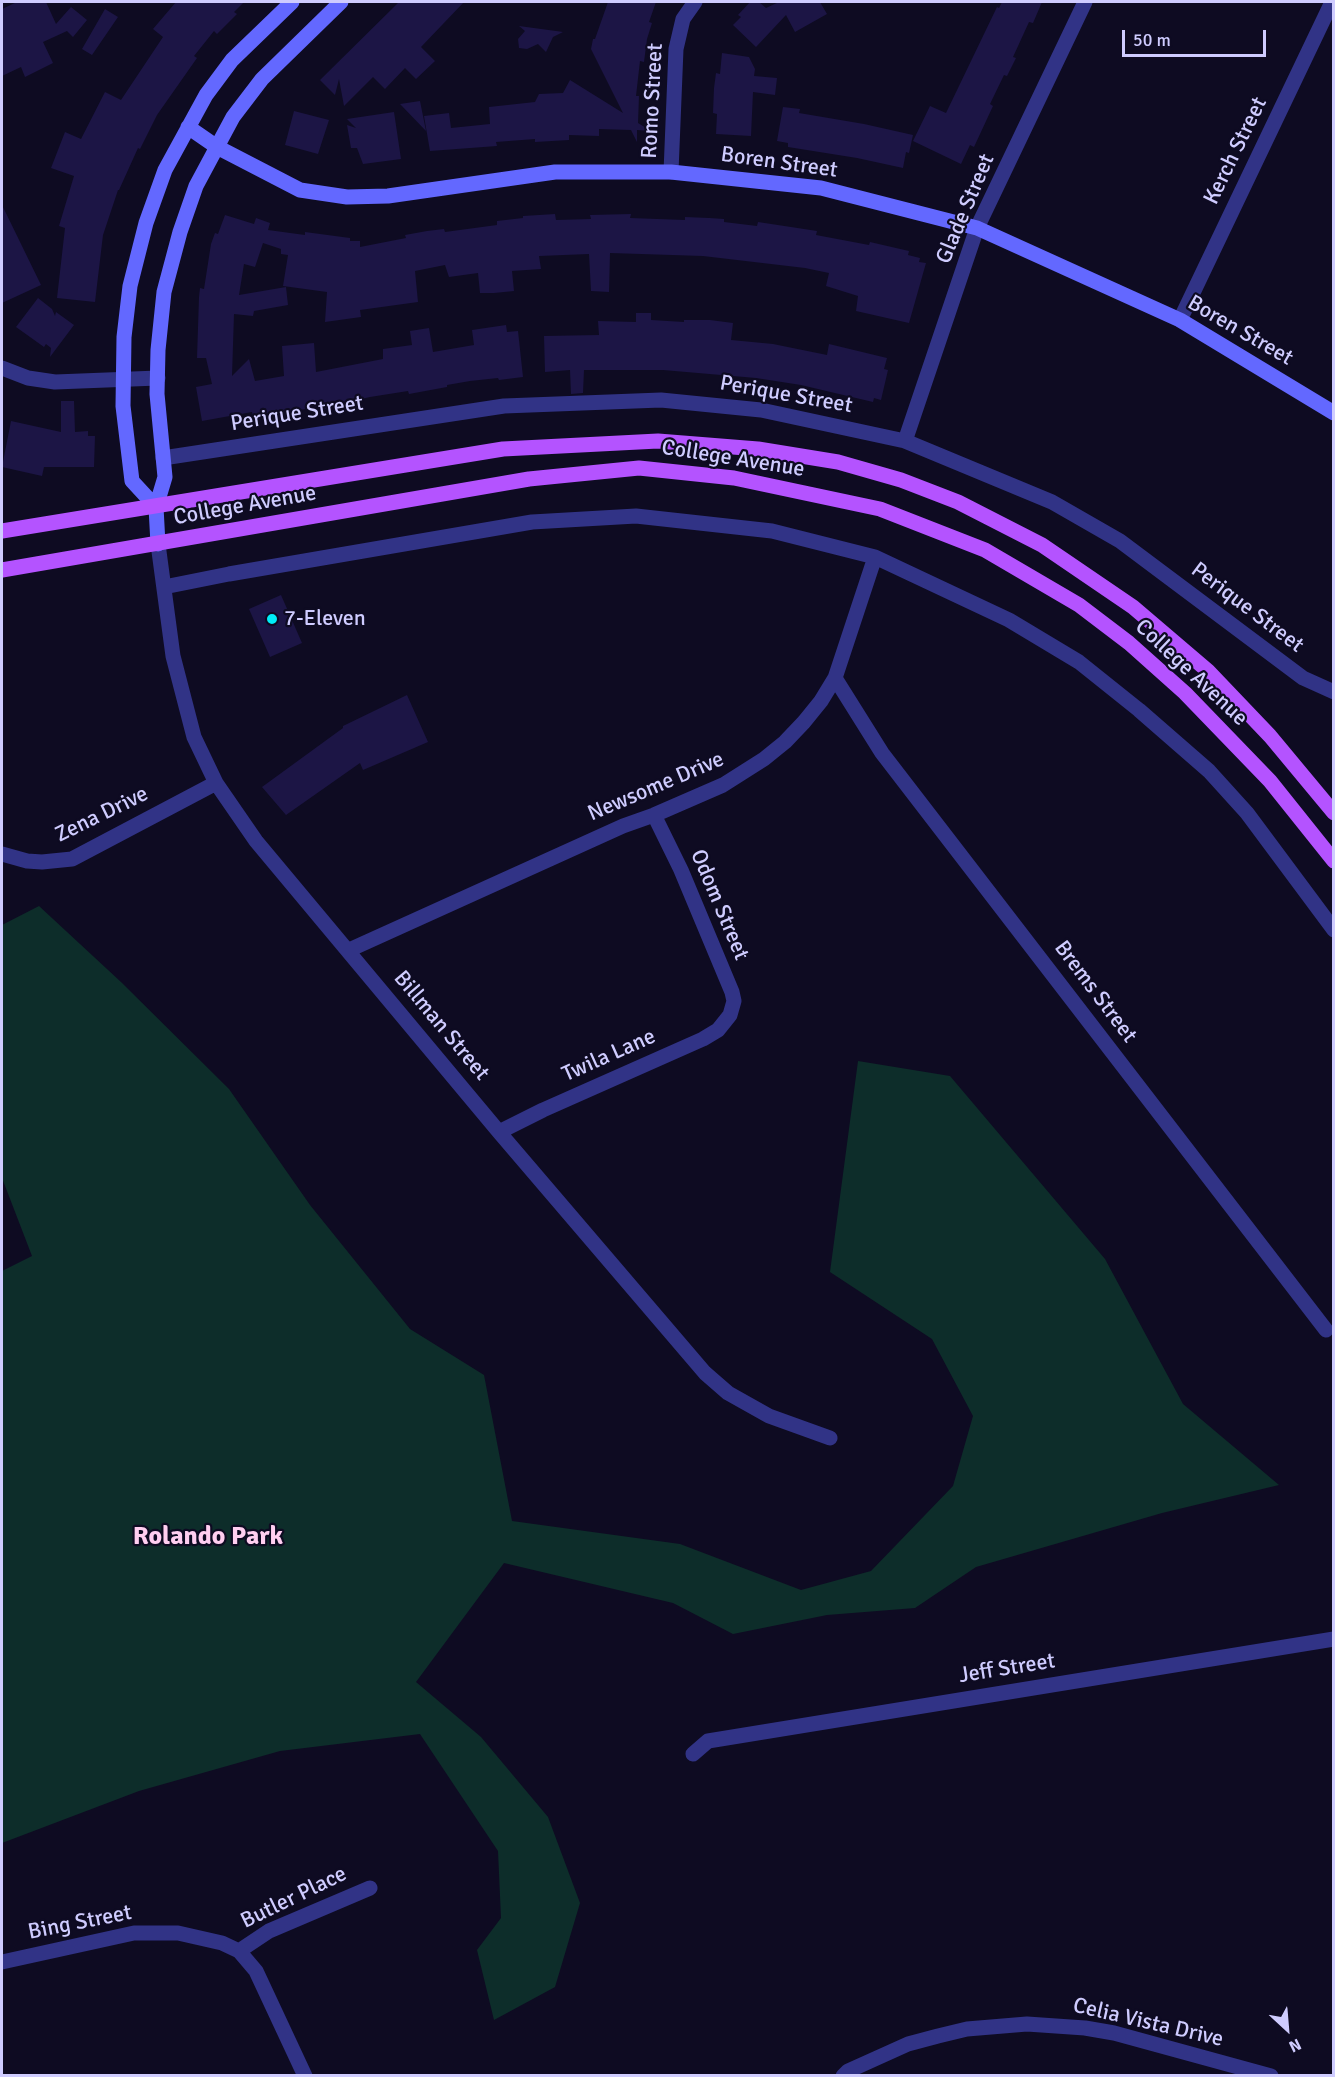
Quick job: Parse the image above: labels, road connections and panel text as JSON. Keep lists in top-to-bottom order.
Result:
{
  "streets": {
    "main road": ["College Avenue"],
    "street": [
      "Romo Street",
      "Kerch Street",
      "Boren Street",
      "Glade Street",
      "Perique Street",
      "Newsome Drive",
      "Zena Drive",
      "Odom Street",
      "Brems Street",
      "Billman Street",
      "Twila Lane",
      "Jeff Street",
      "Butler Place",
      "Bing Street",
      "Celia Vista Drive"
    ]
  },
  "crossings": [
    ["Romo Street", "Boren Street"],
    ["Kerch Street", "Boren Street"],
    ["Boren Street", "Glade Street"],
    ["Glade Street", "Perique Street"],
    ["College Avenue", "Billman Street"],
    ["Newsome Drive", "Odom Street"],
    ["Newsome Drive", "Brems Street"],
    ["Newsome Drive", "Billman Street"],
    ["Zena Drive", "Billman Street"],
    ["Odom Street", "Twila Lane"],
    ["Billman Street", "Twila Lane"],
    ["Butler Place", "Bing Street"]
  ],
  "districts": ["Rolando Park"],
  "places": ["7-Eleven"],
  "scale_bar": "50 m",
  "north": "bottom right"
}
